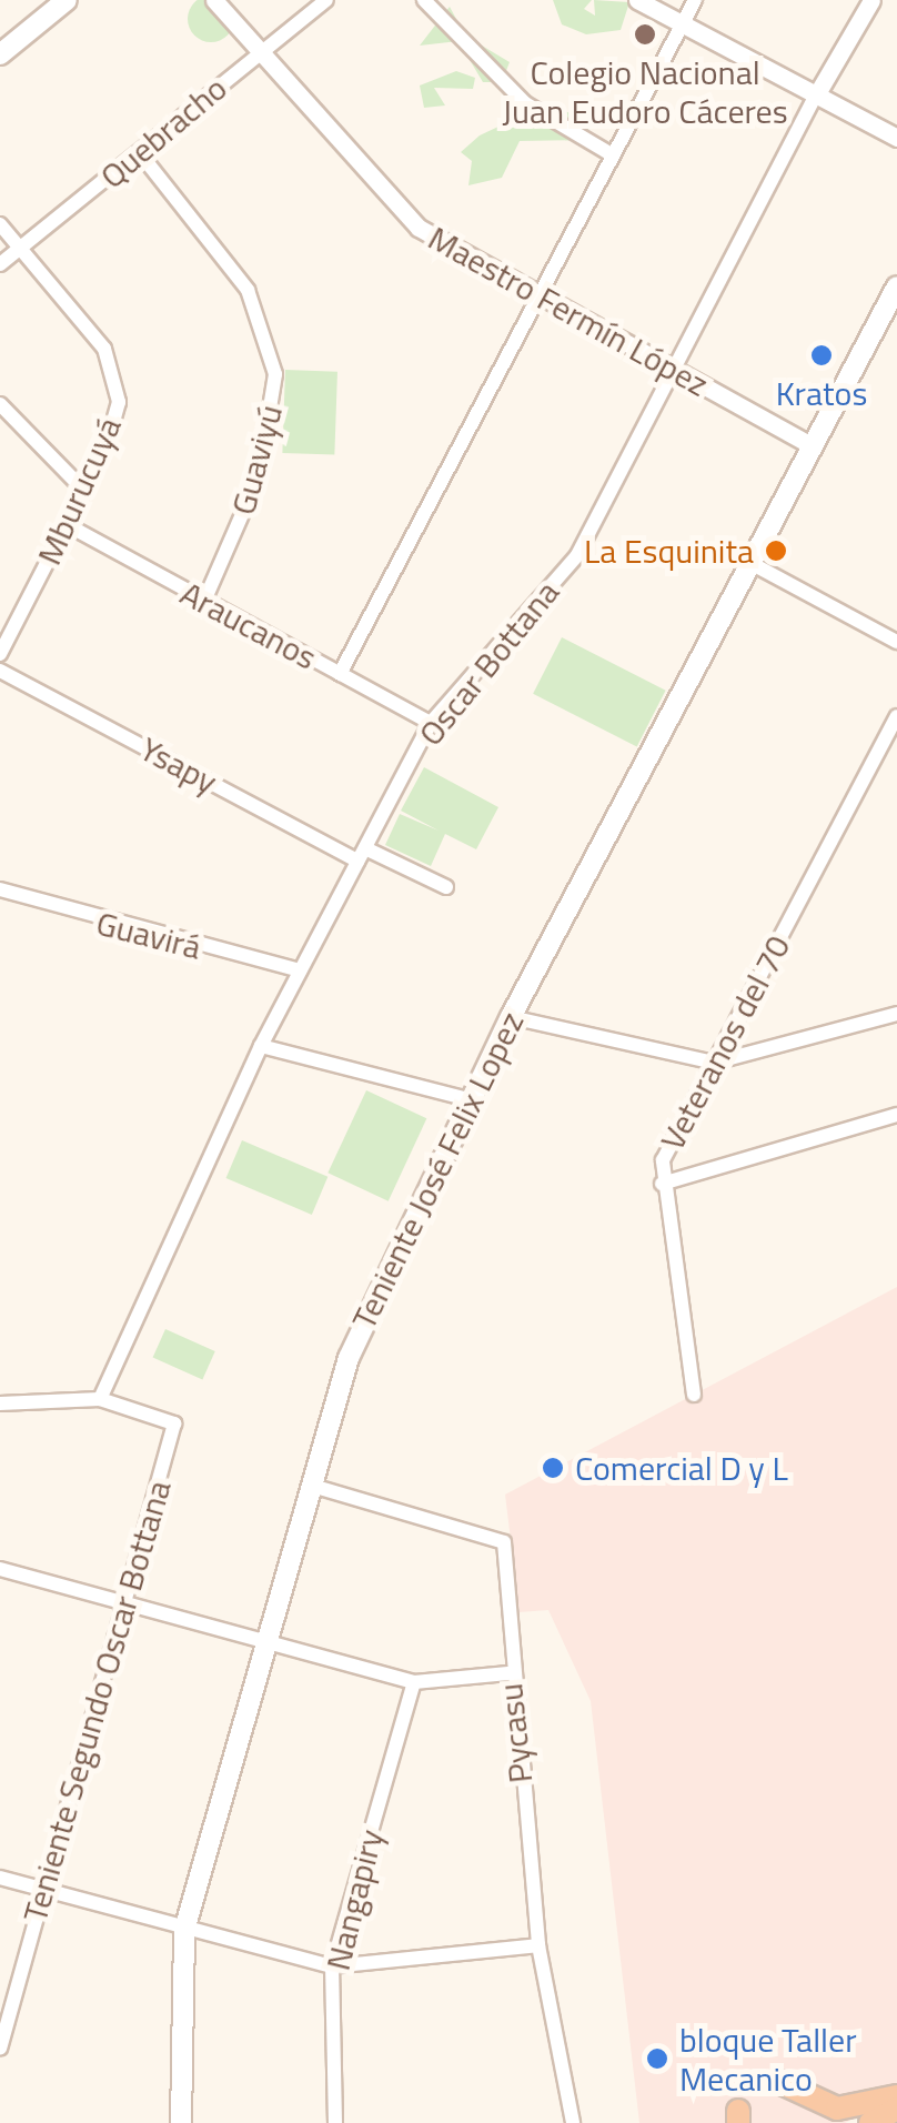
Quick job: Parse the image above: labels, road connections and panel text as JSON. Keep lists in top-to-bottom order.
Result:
{
  "streets": {
    "main road": ["Teniente José Felix Lopez"],
    "street": [
      "Quebracho",
      "Maestro Fermín López",
      "Guaviyú",
      "Mburucuyá",
      "Araucanos",
      "Oscar Bottana",
      "Ysapy",
      "Guavirá",
      "Veteranos del 70",
      "Teniente Segundo Oscar Bottana",
      "Pycasu",
      "Nangapiry"
    ]
  },
  "crossings": [
    ["Quebracho", "Maestro Fermín López"],
    ["Quebracho", "Guaviyú"],
    ["Quebracho", "Mburucuyá"],
    ["Maestro Fermín López", "Oscar Bottana"],
    ["Maestro Fermín López", "Teniente José Felix Lopez"],
    ["Guaviyú", "Araucanos"],
    ["Mburucuyá", "Araucanos"],
    ["Araucanos", "Oscar Bottana"],
    ["Oscar Bottana", "Ysapy"],
    ["Oscar Bottana", "Guavirá"],
    ["Oscar Bottana", "Teniente Segundo Oscar Bottana"],
    ["Teniente José Felix Lopez", "Pycasu"]
  ],
  "places": [
    "Colegio Nacional Juan Eudoro Cáceres",
    "Kratos",
    "La Esquinita",
    "Comercial D y L",
    "bloque Taller Mecanico"
  ]
}
